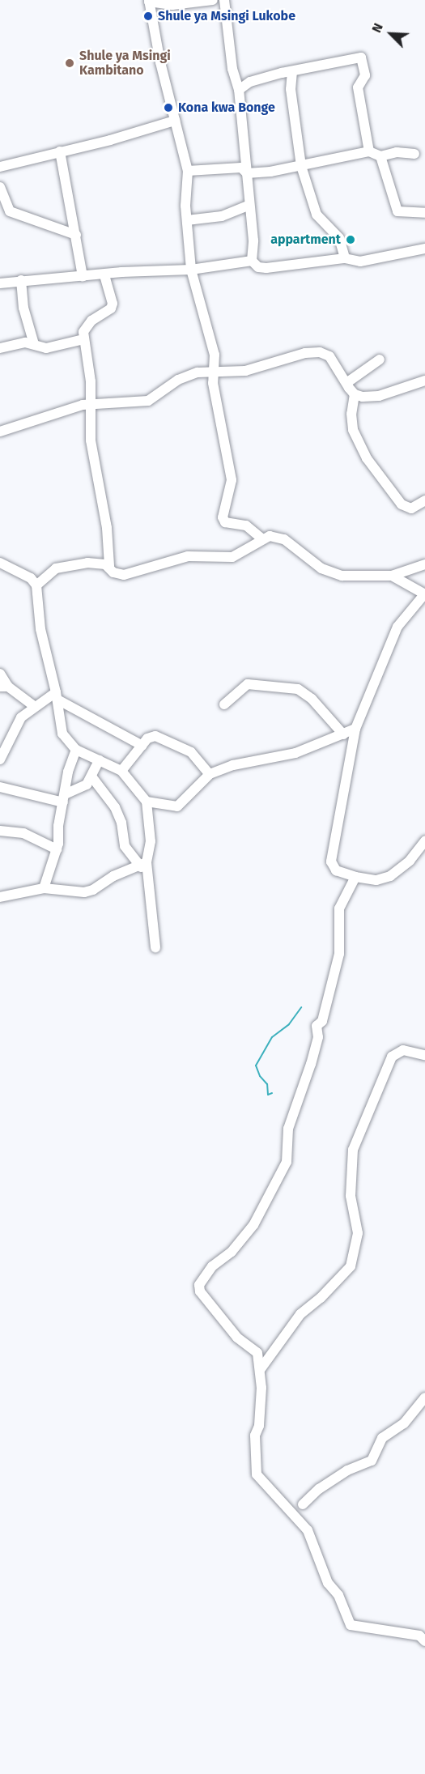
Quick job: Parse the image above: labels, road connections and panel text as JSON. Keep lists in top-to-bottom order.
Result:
{
  "places": [
    "Shule ya Msingi Lukobe",
    "Shule ya Msingi Kambitano",
    "Kona kwa Bonge",
    "appartment"
  ],
  "north": "top left"
}
